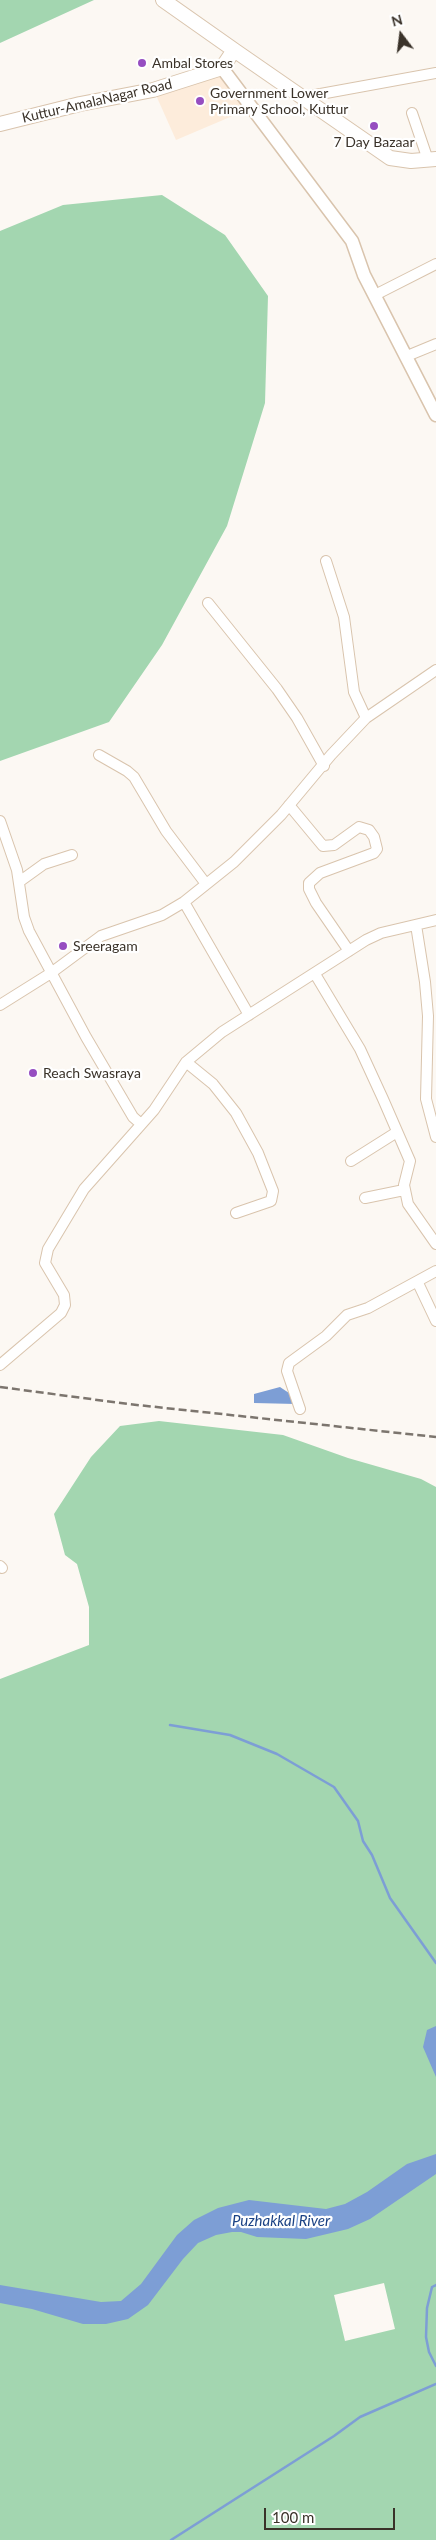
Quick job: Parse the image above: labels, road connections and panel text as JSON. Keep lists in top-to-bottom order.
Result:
{
  "streets": {
    "main road": ["Kuttur-AmalaNagar Road"]
  },
  "water": ["Puzhakkal River"],
  "places": [
    "Ambal Stores",
    "Government Lower Primary School, Kuttur",
    "7 Day Bazaar",
    "Sreeragam",
    "Reach Swasraya"
  ],
  "scale_bar": "100 m",
  "north": "top"
}
